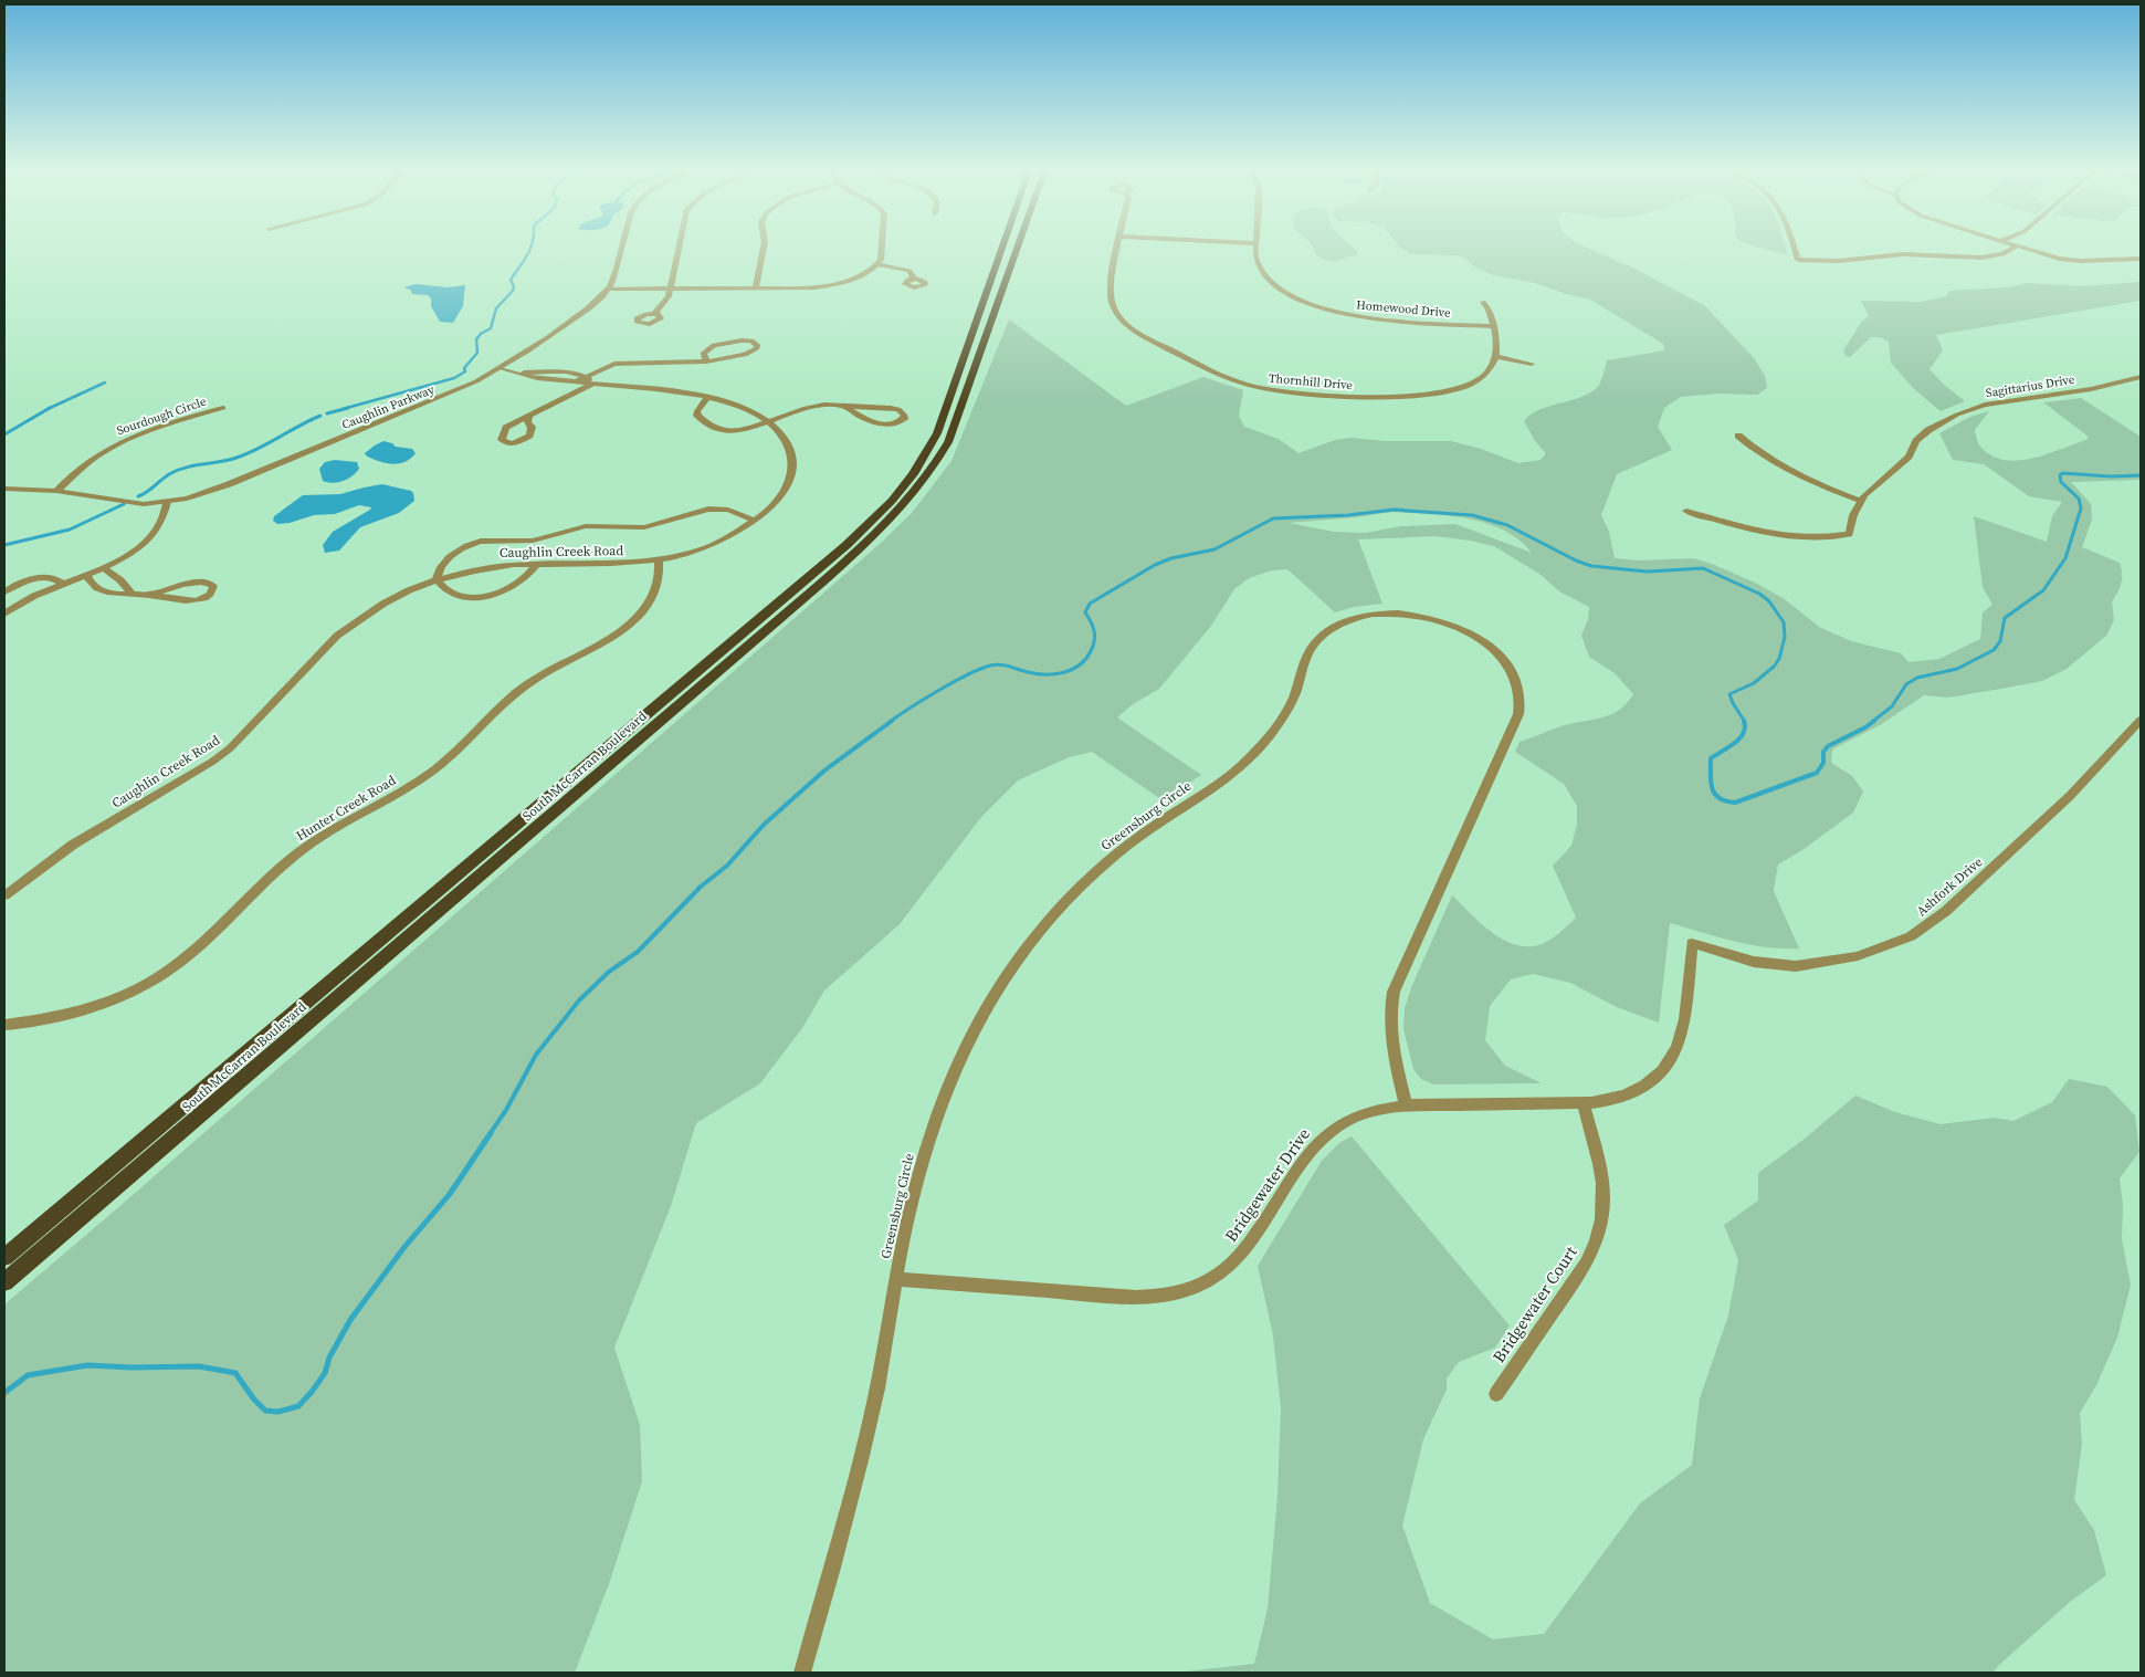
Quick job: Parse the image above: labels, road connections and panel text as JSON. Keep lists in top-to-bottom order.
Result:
{
  "streets": {
    "main road": ["South McCarran Boulevard"],
    "street": [
      "Homewood Drive",
      "Thornhill Drive",
      "Sagittarius Drive",
      "Caughlin Parkway",
      "Sourdough Circle",
      "Caughlin Creek Road",
      "Hunter Creek Road",
      "Greensburg Circle",
      "Ashfork Drive",
      "Bridgewater Drive",
      "Bridgewater Court"
    ]
  },
  "crossings": [
    ["Caughlin Parkway", "Sourdough Circle"],
    ["Caughlin Parkway", "Caughlin Creek Road"],
    ["Caughlin Creek Road", "Hunter Creek Road"],
    ["Greensburg Circle", "Bridgewater Drive"],
    ["Ashfork Drive", "Bridgewater Drive"],
    ["Bridgewater Drive", "Bridgewater Court"]
  ]
}
